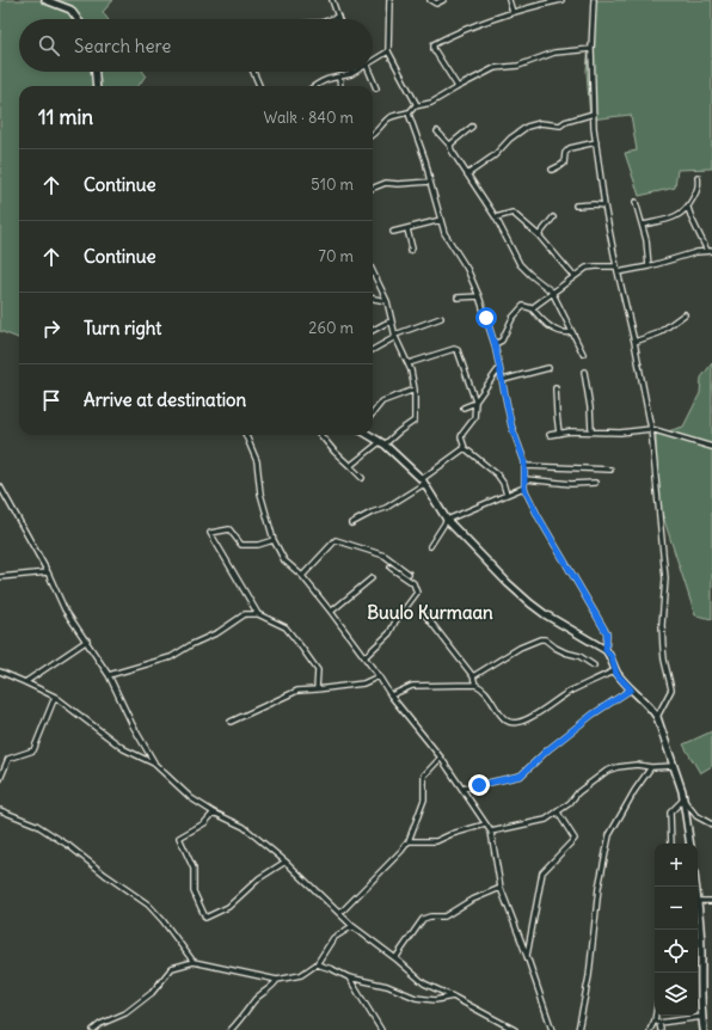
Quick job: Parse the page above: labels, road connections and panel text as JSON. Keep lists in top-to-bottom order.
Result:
{
  "districts": ["Buulo Kurmaan"],
  "page": {
    "search": "Search here",
    "heading": ["11 min", "Walk · 840 m"],
    "list": [
      ["Continue", "510 m"],
      ["Continue", "70 m"],
      ["Turn right", "260 m"],
      "Arrive at destination"
    ],
    "map_buttons": ["+", "−"]
  }
}
